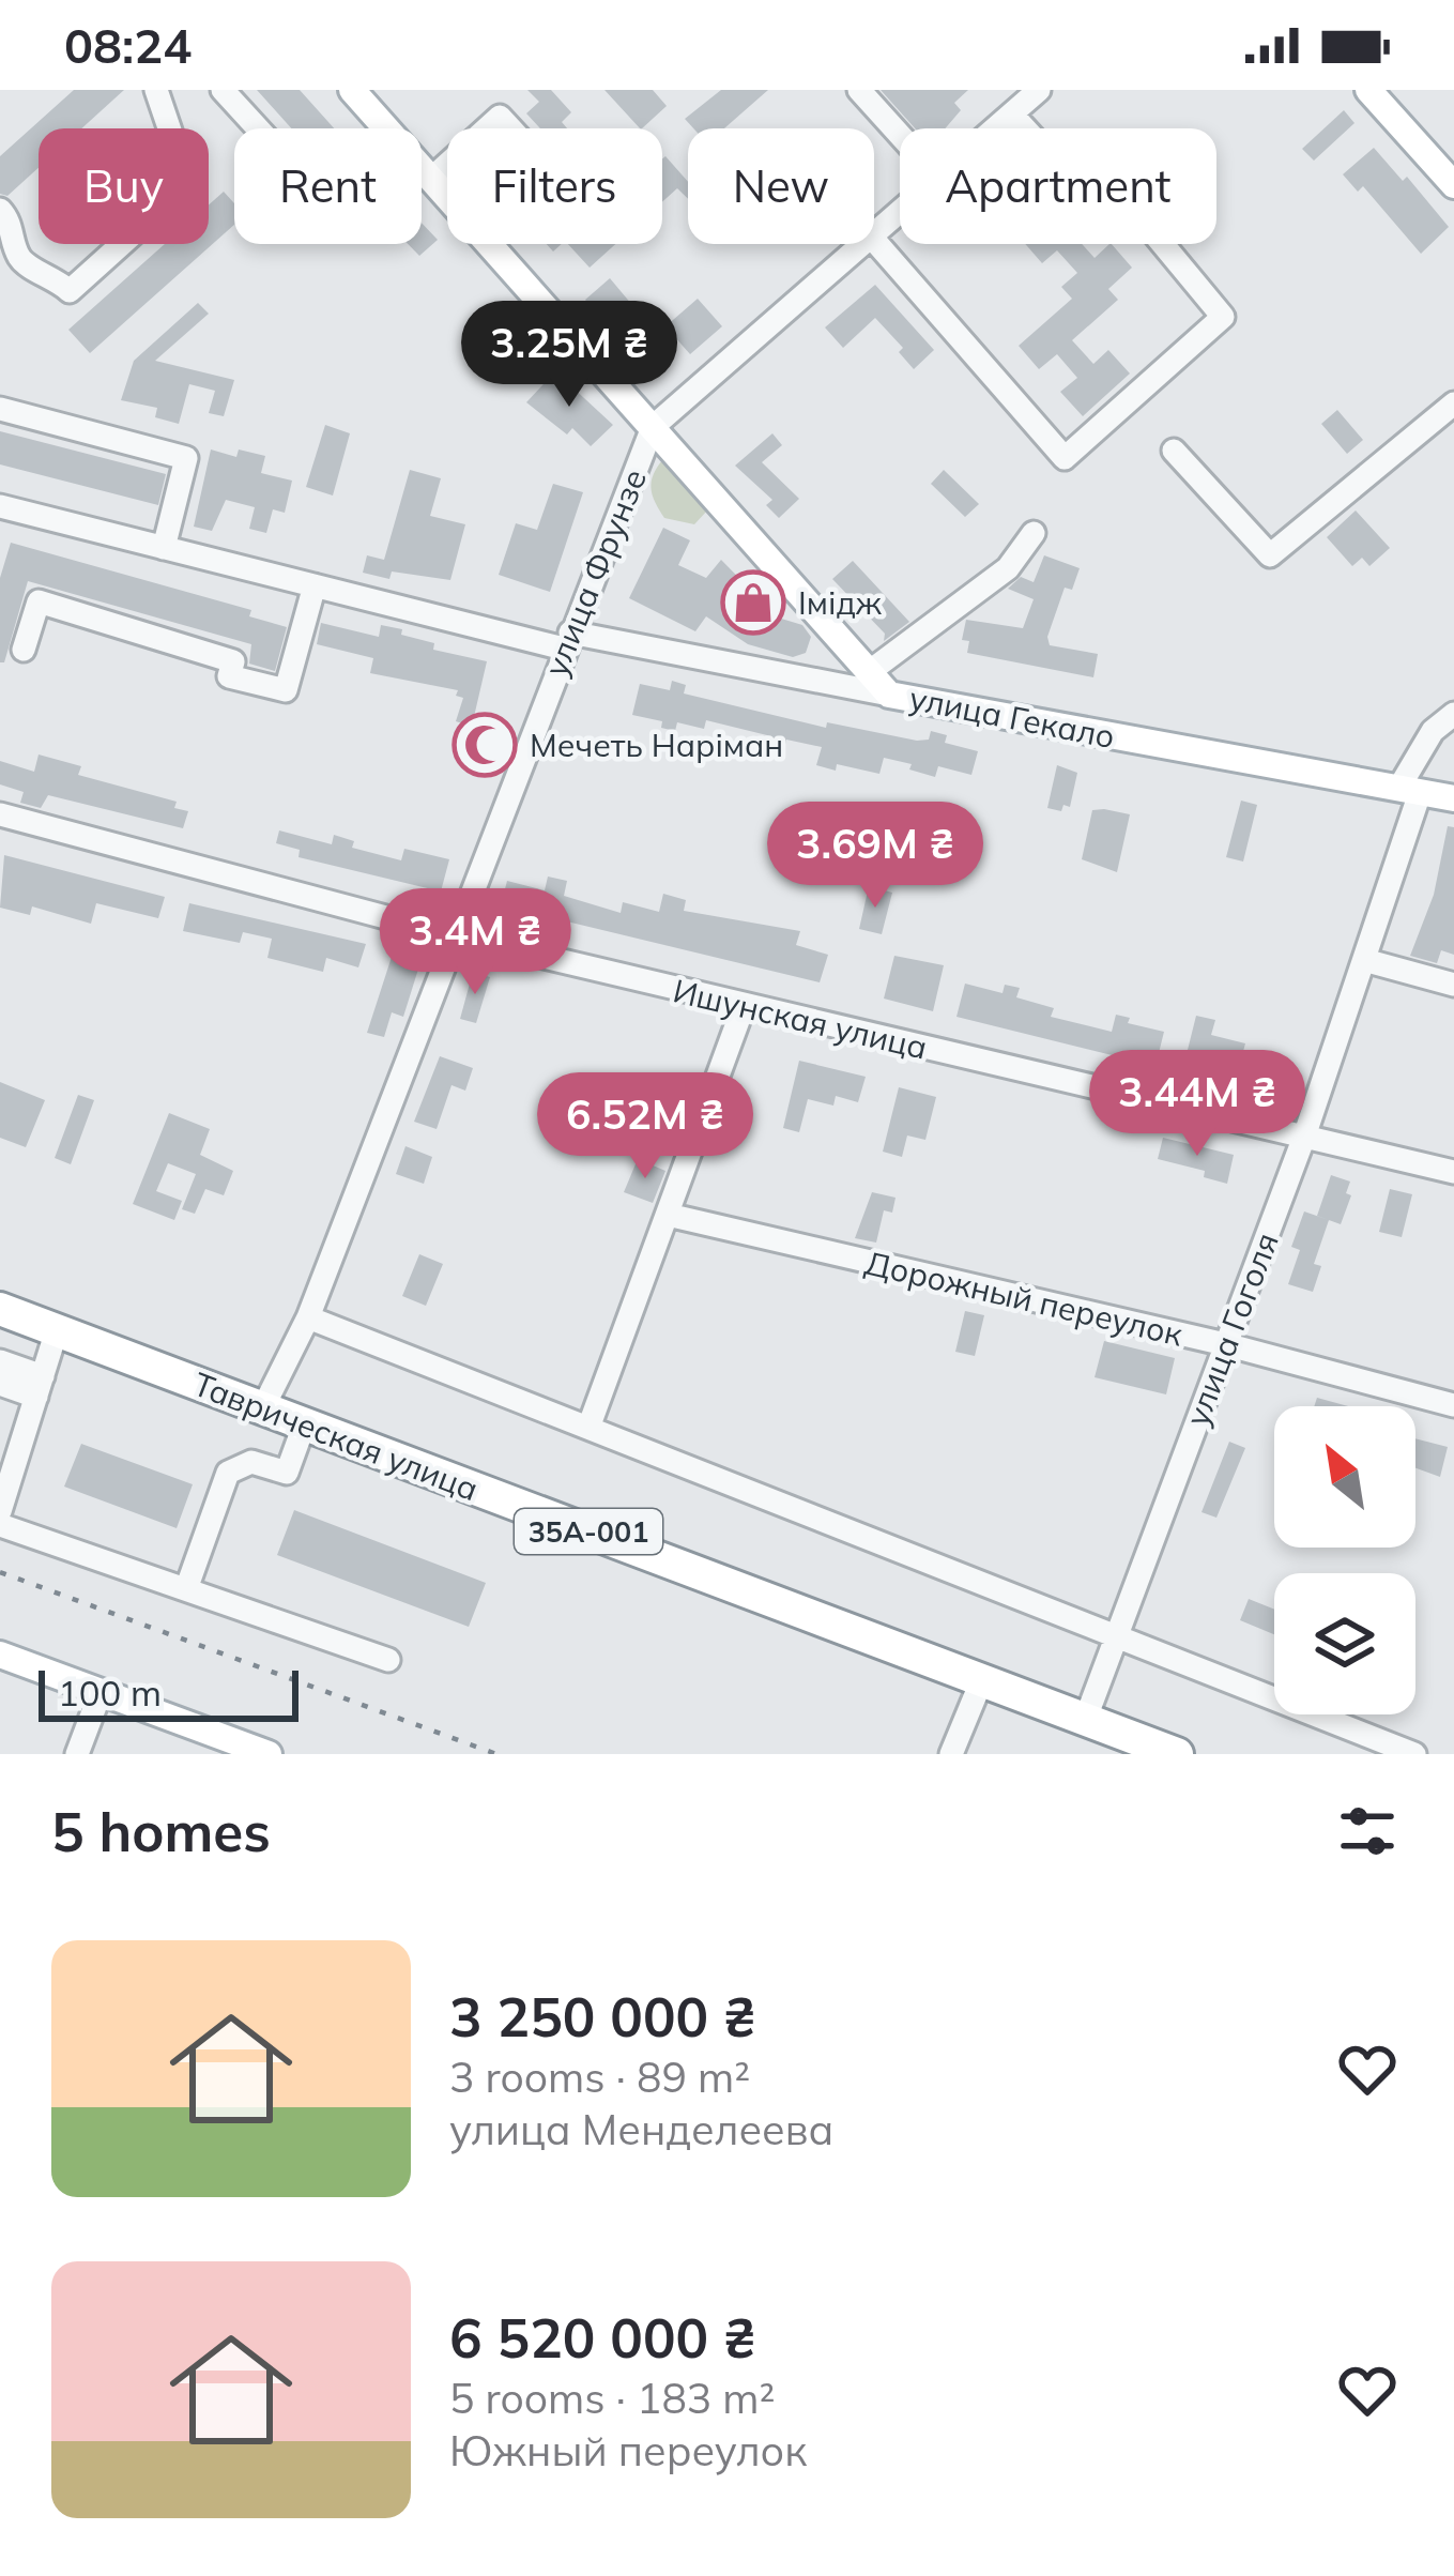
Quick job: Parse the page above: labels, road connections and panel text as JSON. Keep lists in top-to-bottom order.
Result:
{
  "streets": {
    "highway": ["Таврическая улица", "35А-001"],
    "main road": ["улица Гекало"],
    "street": [
      "улица Фрунзе",
      "Ишунская улица",
      "Дорожный переулок",
      "улица Гоголя"
    ]
  },
  "crossings": [
    ["улица Фрунзе", "улица Гекало"],
    ["улица Фрунзе", "Ишунская улица"],
    ["улица Фрунзе", "Таврическая улица"],
    ["улица Гекало", "улица Гоголя"],
    ["Ишунская улица", "улица Гоголя"],
    ["Дорожный переулок", "улица Гоголя"],
    ["улица Гоголя", "Таврическая улица"]
  ],
  "places": {
    "shop": ["Імідж"],
    "mosque": ["Мечеть Наріман"]
  },
  "scale_bar": "100 m",
  "north": "top left",
  "page": {
    "status": "08:24",
    "chip": [
      "Buy",
      "Rent",
      "Filters",
      "New",
      "Apartment"
    ],
    "price": [
      "3.25M ₴",
      "3.69M ₴",
      "3.4M ₴",
      "3.44M ₴",
      "6.52M ₴"
    ],
    "scale": "100 m",
    "heading": "5 homes",
    "list": [
      {
        "name": "3 250 000 ₴",
        "note": "3 rooms · 89 m² · улица Менделеева"
      },
      {
        "name": "6 520 000 ₴",
        "note": "5 rooms · 183 m² · Южный переулок"
      }
    ]
  }
}
